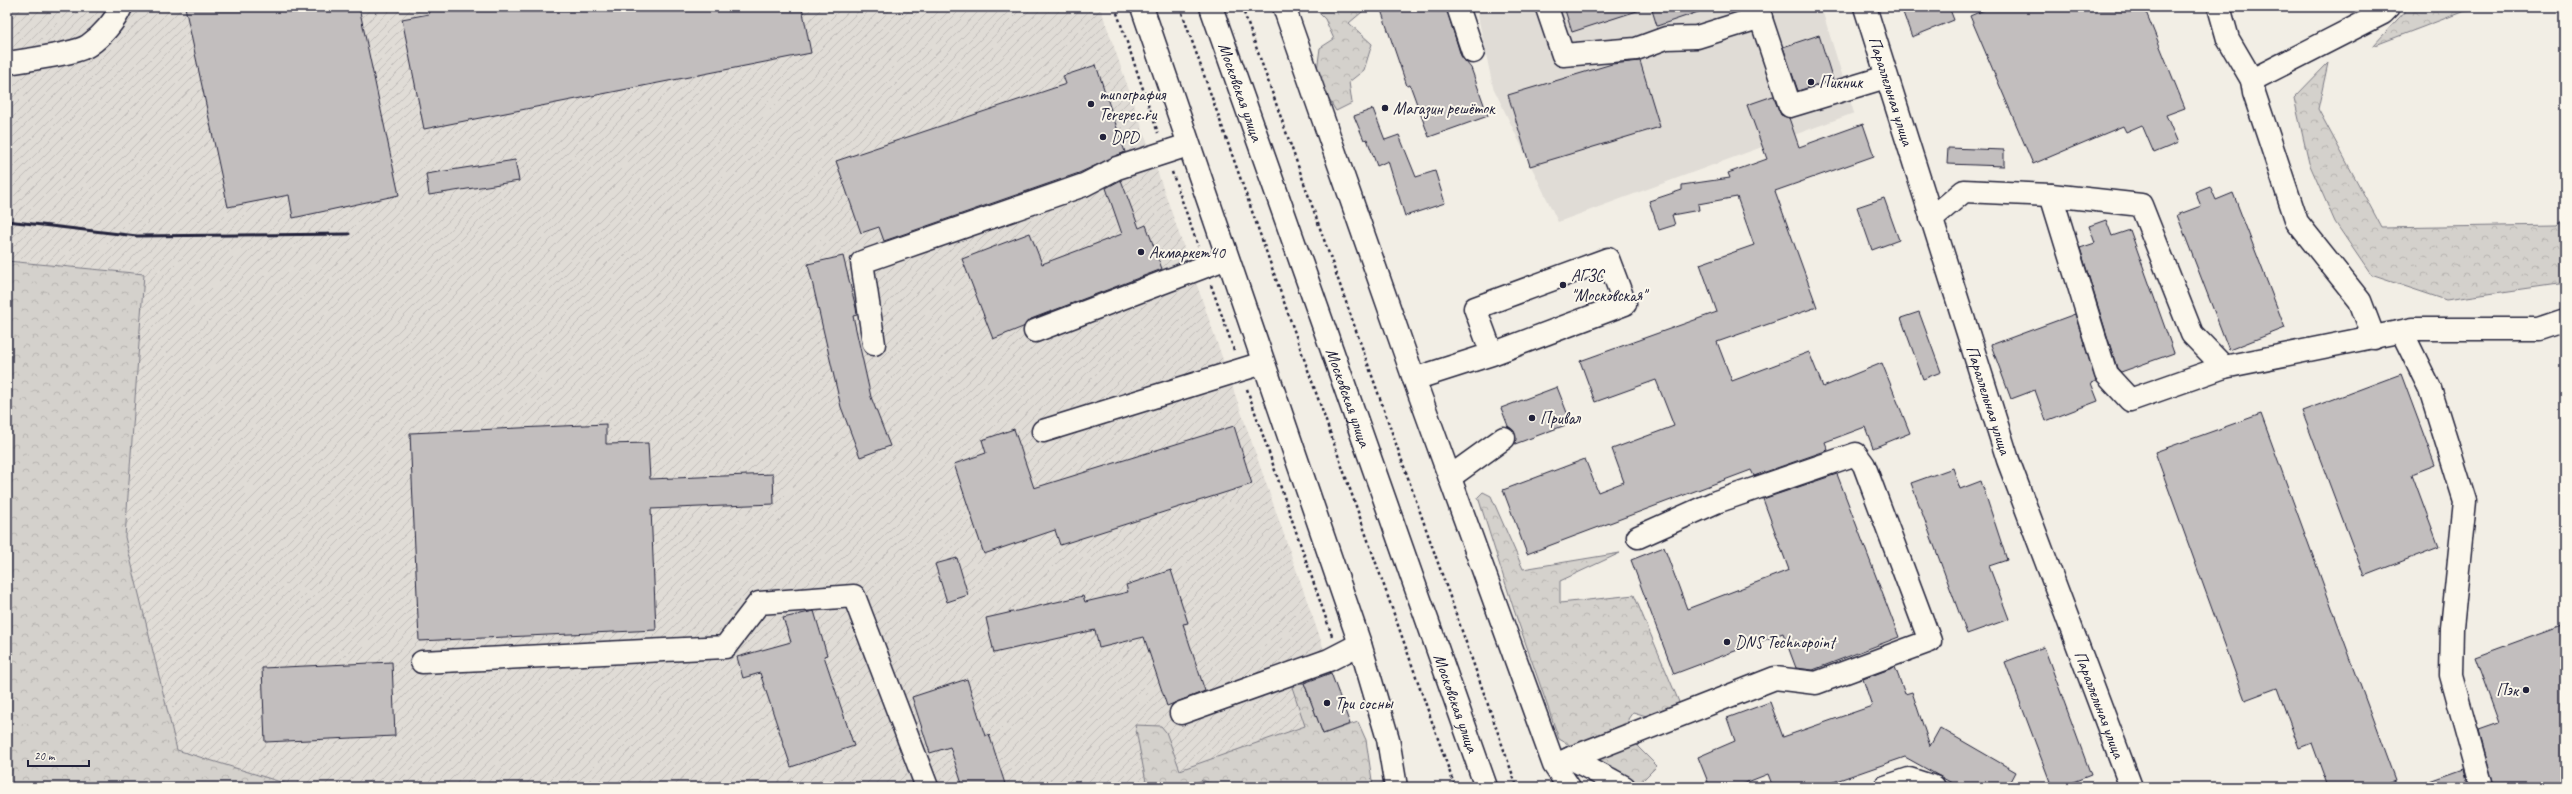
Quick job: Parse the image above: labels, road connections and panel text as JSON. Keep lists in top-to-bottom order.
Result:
{
  "streets": {
    "main road": ["Московская улица", "Параллельная улица"]
  },
  "places": [
    "Пикник",
    "типография Terepec.ru",
    "Магазин решёток",
    "DPD",
    "Акмаркет40",
    "АГЗС \"Московская\"",
    "Привал",
    "DNS Technopoint",
    "Пэк",
    "Три сосны"
  ],
  "scale_bar": "20 m"
}
